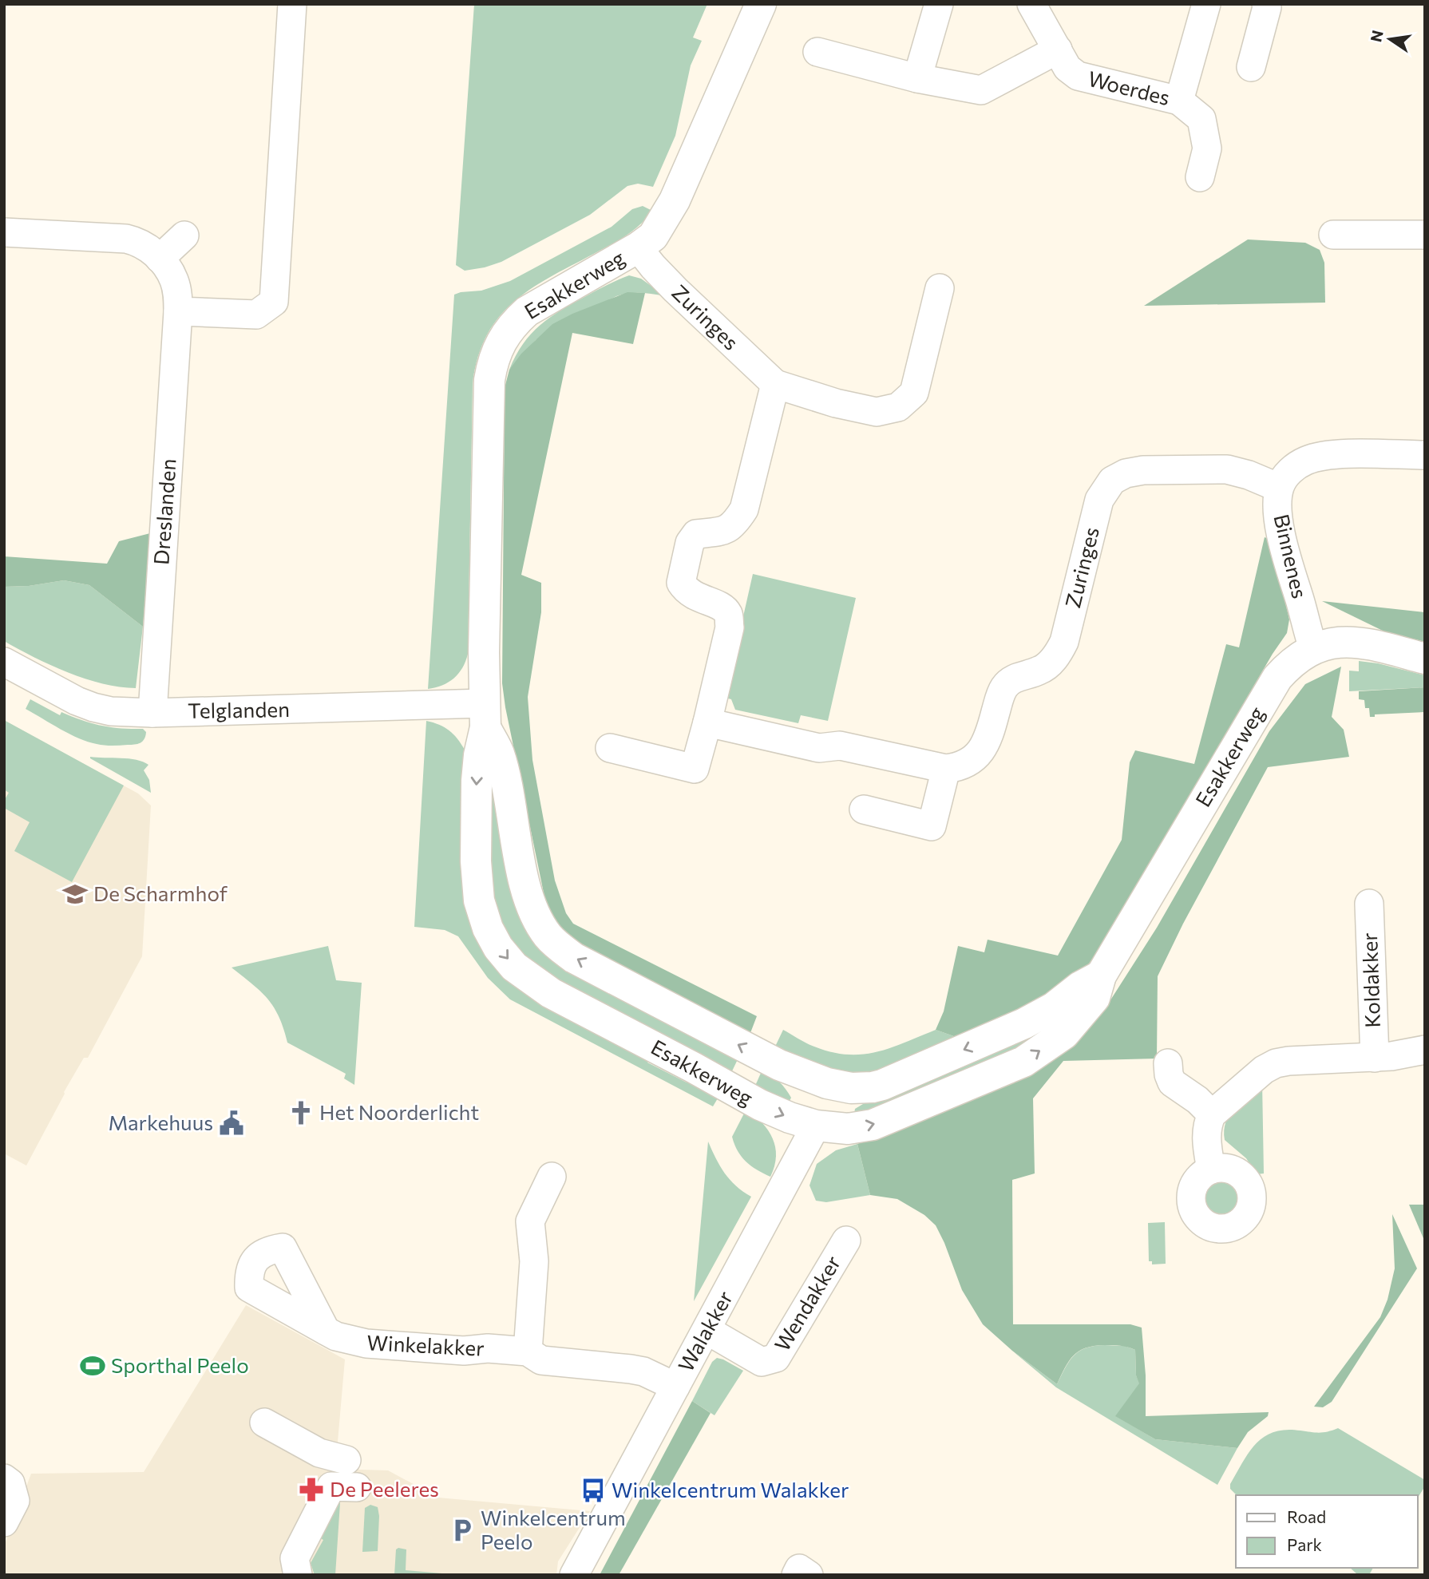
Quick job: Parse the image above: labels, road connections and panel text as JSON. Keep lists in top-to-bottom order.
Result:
{
  "streets": {
    "street": [
      "Woerdes",
      "Esakkerweg",
      "Zuringes",
      "Dreslanden",
      "Binnenes",
      "Telglanden",
      "Koldakker",
      "Wendakker",
      "Walakker",
      "Winkelakker"
    ]
  },
  "crossings": [
    ["Esakkerweg", "Zuringes"],
    ["Esakkerweg", "Binnenes"],
    ["Esakkerweg", "Telglanden"],
    ["Esakkerweg", "Walakker"],
    ["Zuringes", "Binnenes"],
    ["Dreslanden", "Telglanden"],
    ["Wendakker", "Walakker"],
    ["Walakker", "Winkelakker"]
  ],
  "places": {
    "school or university": ["De Scharmhof"],
    "church": ["Het Noorderlicht"],
    "public building": ["Markehuus"],
    "sports": ["Sporthal Peelo"],
    "pharmacy": ["De Peeleres"],
    "bus stop": ["Winkelcentrum Walakker"],
    "parking": ["Winkelcentrum Peelo"]
  },
  "legend": ["Road", "Park"],
  "north": "left"
}
